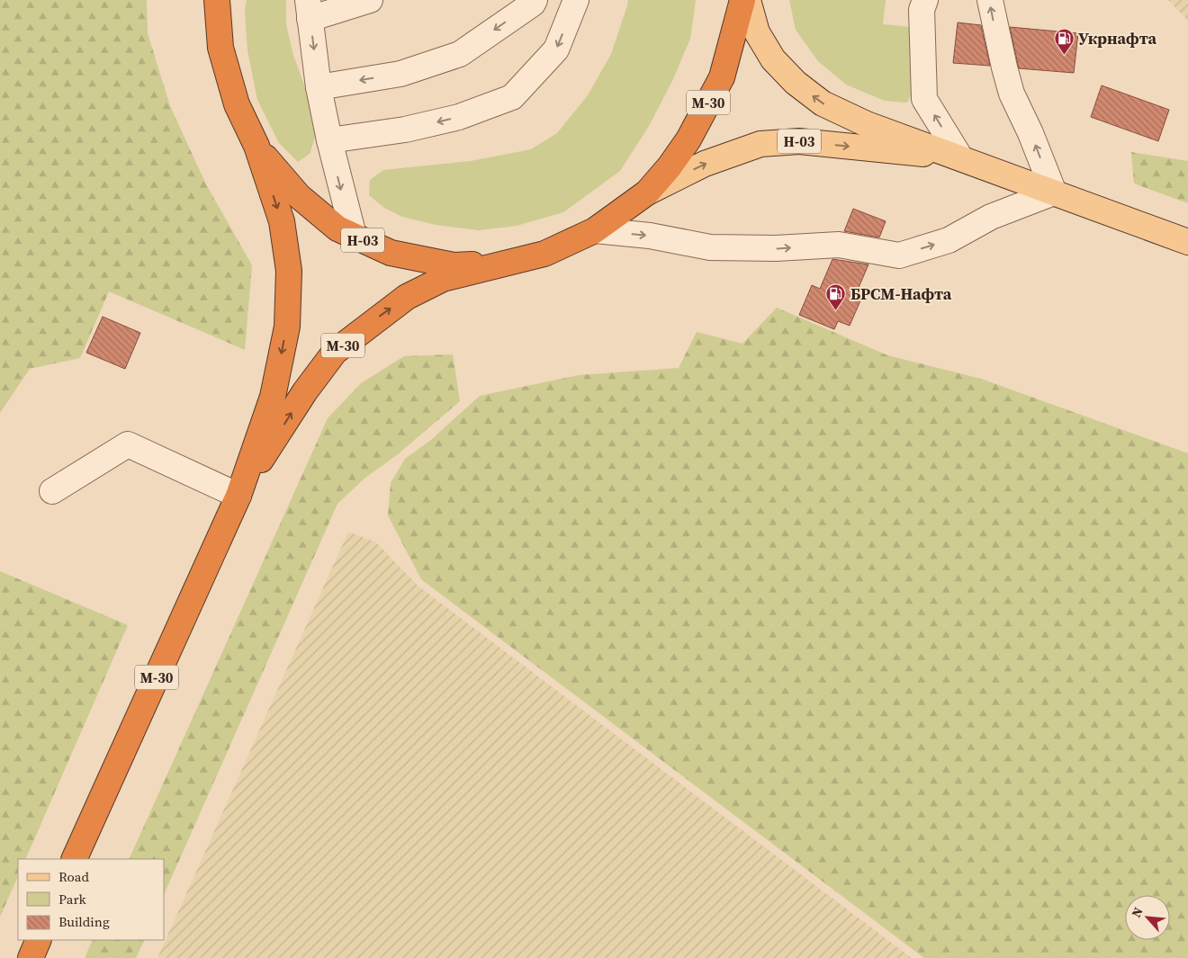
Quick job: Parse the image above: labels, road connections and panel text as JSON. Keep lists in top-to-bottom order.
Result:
{
  "streets": {
    "highway": ["М-30", "Н-03"]
  },
  "crossings": [
    ["М-30", "Н-03"]
  ],
  "places": {
    "fuel station": ["Укрнафта", "БРСМ-Нафта"]
  },
  "legend": ["Road", "Park", "Building"],
  "north": "top left"
}
